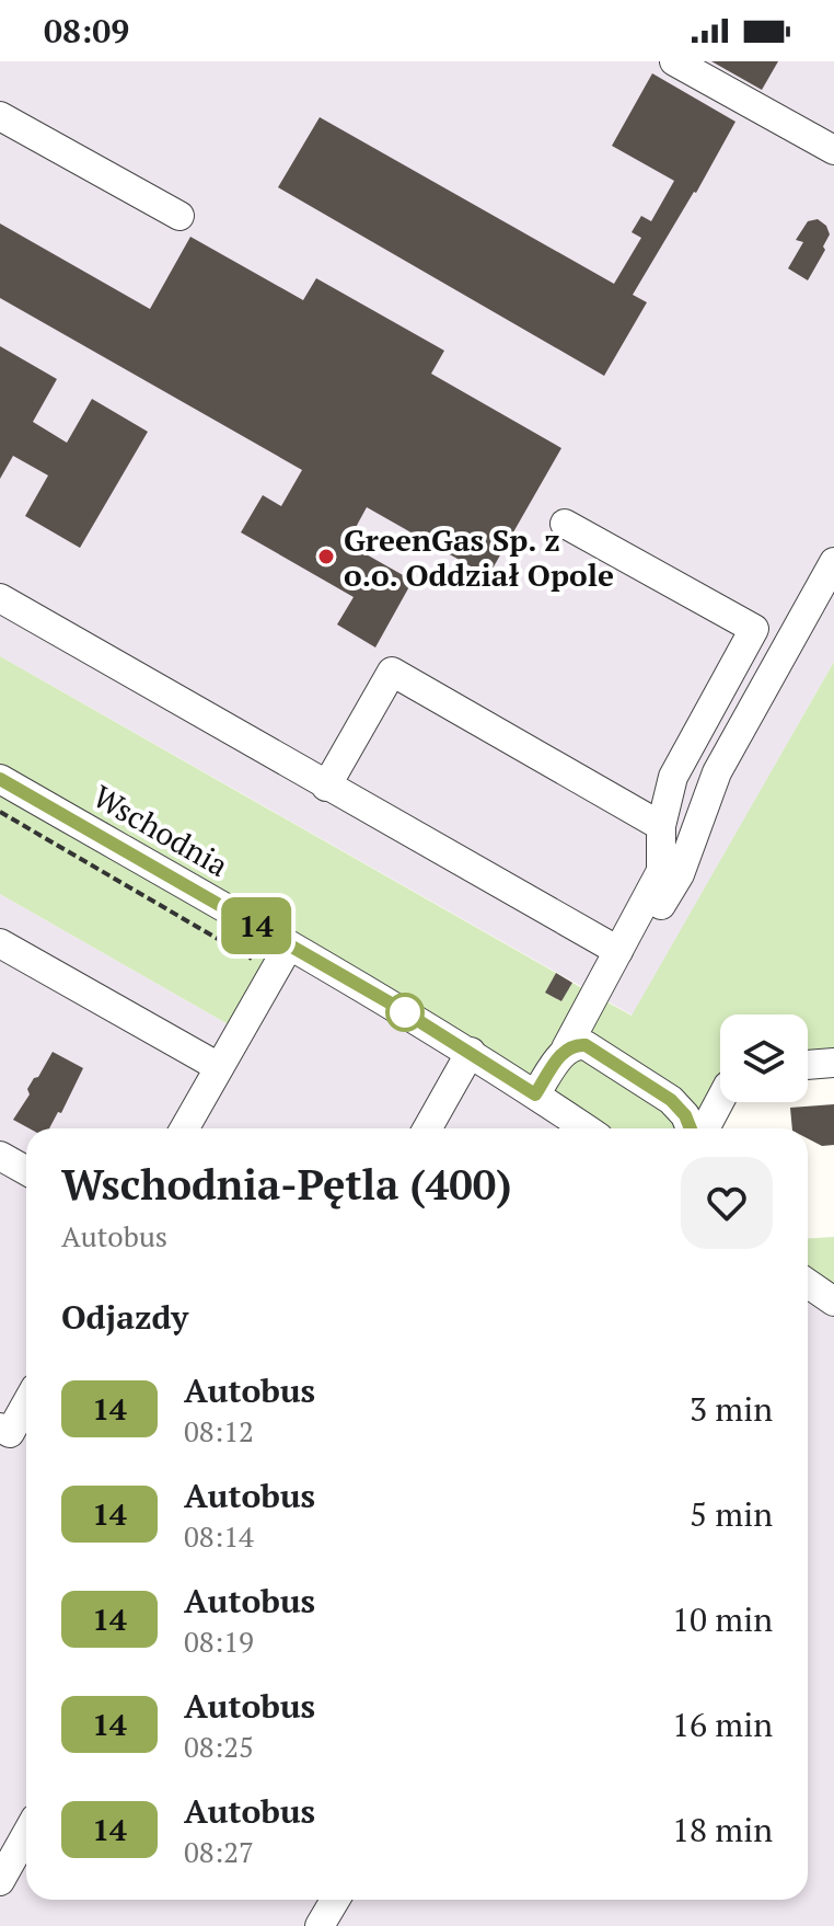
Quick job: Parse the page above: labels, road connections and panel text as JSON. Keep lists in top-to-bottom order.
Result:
{
  "streets": {
    "street": ["Wschodnia"]
  },
  "places": ["GreenGas Sp. z o.o. Oddział Opole"],
  "lines": ["bus line 14"],
  "page": {
    "status": "08:09",
    "on_map": "14",
    "heading": [
      ["Wschodnia-Pętla (400)", "Autobus"],
      "Odjazdy"
    ],
    "list": [
      {
        "mark": "14",
        "name": "Autobus",
        "note": "08:12",
        "value": "3 min"
      },
      {
        "mark": "14",
        "name": "Autobus",
        "note": "08:14",
        "value": "5 min"
      },
      {
        "mark": "14",
        "name": "Autobus",
        "note": "08:19",
        "value": "10 min"
      },
      {
        "mark": "14",
        "name": "Autobus",
        "note": "08:25",
        "value": "16 min"
      },
      {
        "mark": "14",
        "name": "Autobus",
        "note": "08:27",
        "value": "18 min"
      }
    ]
  }
}
